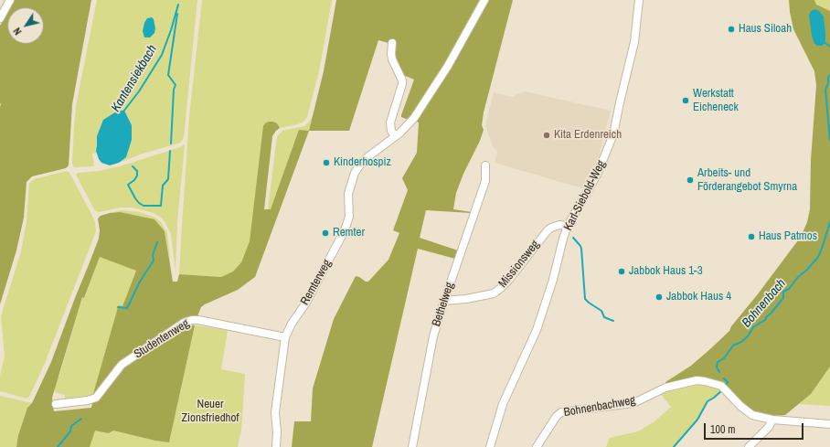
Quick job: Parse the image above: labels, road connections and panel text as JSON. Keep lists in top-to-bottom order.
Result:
{
  "streets": {
    "street": [
      "Karl-Siebold-Weg",
      "Missionsweg",
      "Remterweg",
      "Bethelweg",
      "Studentenweg",
      "Bohnenbachweg"
    ]
  },
  "crossings": [
    ["Karl-Siebold-Weg", "Missionsweg"],
    ["Missionsweg", "Bethelweg"],
    ["Remterweg", "Studentenweg"]
  ],
  "water": ["Kantensiekbach", "Bohnenbach"],
  "parks": ["Neuer Zionsfriedhof"],
  "places": [
    "Haus Siloah",
    "Werkstatt Eicheneck",
    "Kita Erdenreich",
    "Kinderhospiz",
    "Arbeits- und Förderangebot Smyrna",
    "Remter",
    "Haus Patmos",
    "Jabbok Haus 1-3",
    "Jabbok Haus 4"
  ],
  "scale_bar": "100 m",
  "north": "bottom left"
}
